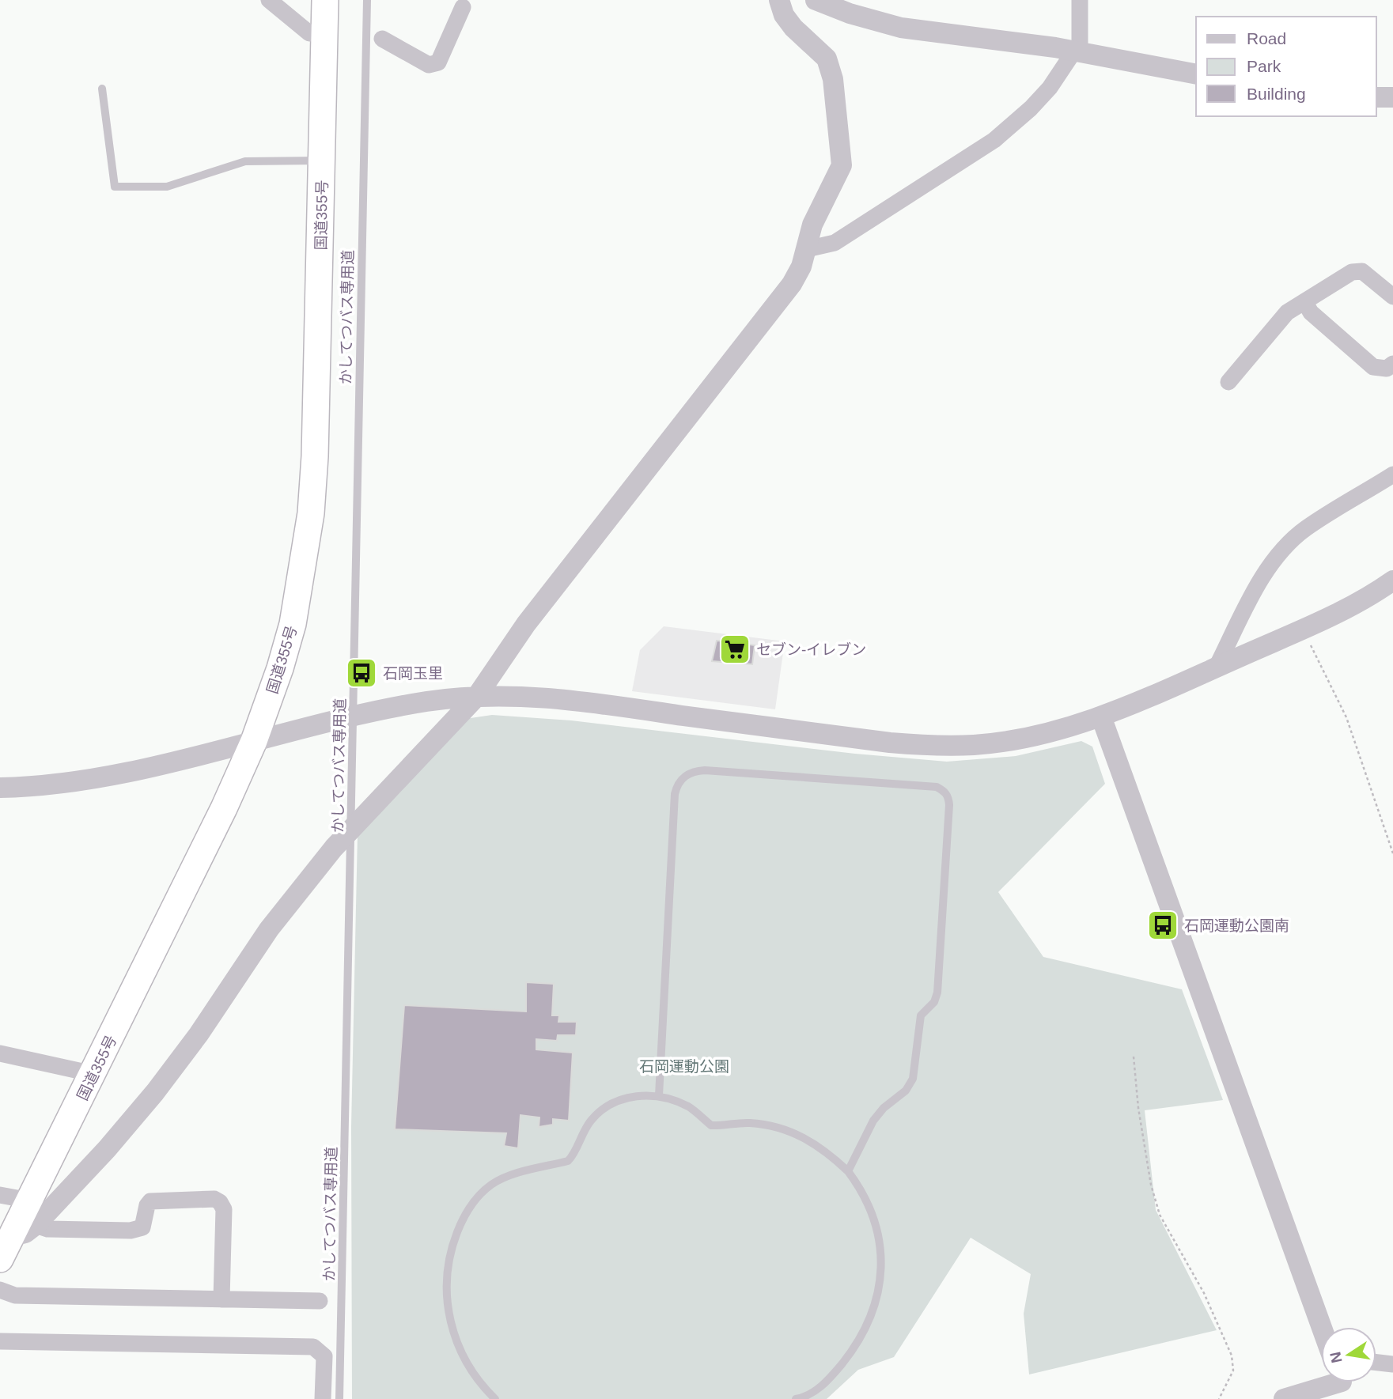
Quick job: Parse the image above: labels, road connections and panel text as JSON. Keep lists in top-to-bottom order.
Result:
{
  "streets": {
    "highway": ["国道355号"],
    "lane": ["かしてつバス専用道"]
  },
  "parks": ["石岡運動公園"],
  "places": {
    "supermarket": ["セブン-イレブン"],
    "bus stop": ["石岡玉里", "石岡運動公園南"]
  },
  "legend": ["Road", "Park", "Building"],
  "north": "left"
}
